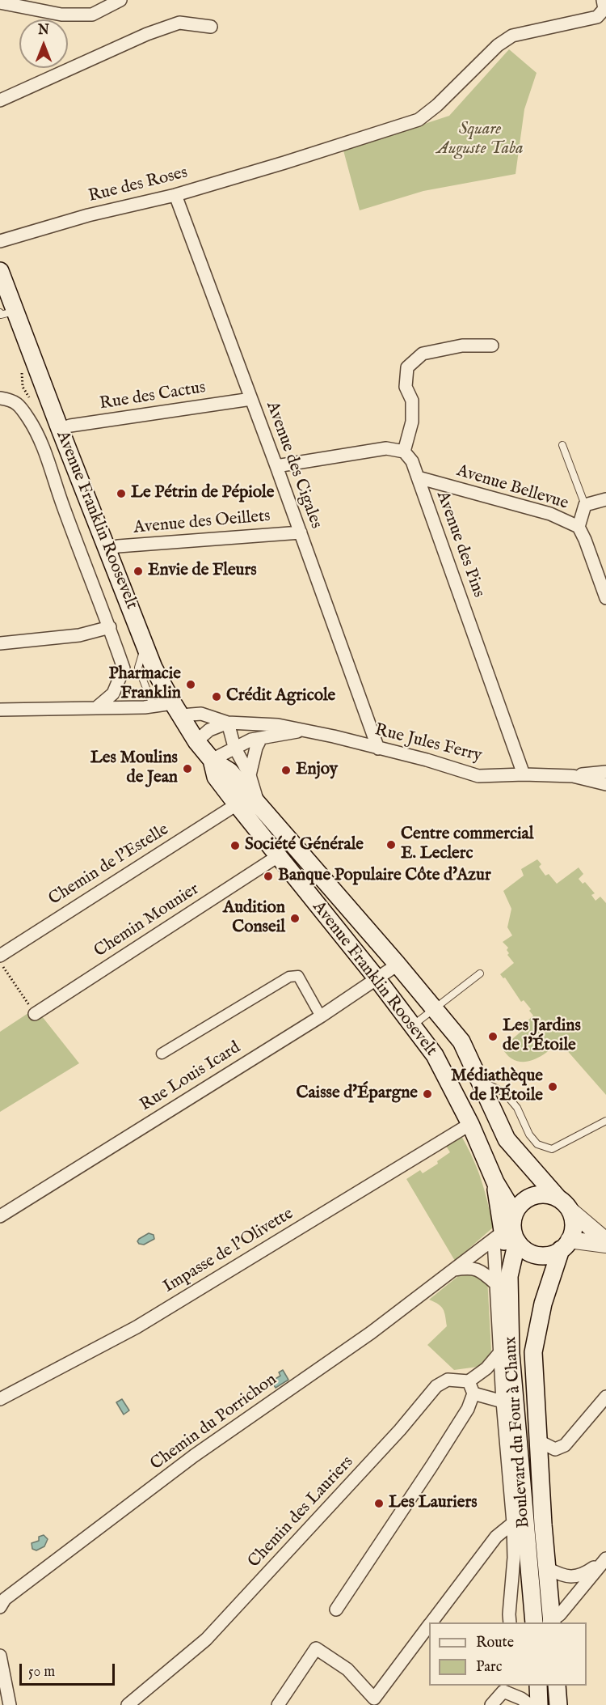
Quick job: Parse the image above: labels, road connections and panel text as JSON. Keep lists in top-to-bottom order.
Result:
{
  "streets": {
    "main road": ["Avenue Franklin Roosevelt", "Boulevard du Four à Chaux"],
    "street": [
      "Rue des Roses",
      "Rue des Cactus",
      "Avenue des Cigales",
      "Avenue Bellevue",
      "Avenue des Oeillets",
      "Avenue des Pins",
      "Rue Jules Ferry",
      "Chemin de l'Estelle",
      "Chemin Mounier",
      "Rue Louis Icard",
      "Impasse de l'Olivette",
      "Chemin du Porrichon",
      "Chemin des Lauriers"
    ]
  },
  "crossings": [
    ["Rue des Roses", "Avenue des Cigales"],
    ["Rue des Cactus", "Avenue des Cigales"],
    ["Rue des Cactus", "Avenue Franklin Roosevelt"],
    ["Avenue des Cigales", "Avenue des Oeillets"],
    ["Avenue des Cigales", "Rue Jules Ferry"],
    ["Avenue Bellevue", "Avenue des Pins"],
    ["Avenue Franklin Roosevelt", "Avenue des Oeillets"],
    ["Avenue Franklin Roosevelt", "Rue Jules Ferry"],
    ["Avenue Franklin Roosevelt", "Chemin de l'Estelle"],
    ["Avenue Franklin Roosevelt", "Chemin Mounier"],
    ["Avenue Franklin Roosevelt", "Rue Louis Icard"],
    ["Avenue Franklin Roosevelt", "Impasse de l'Olivette"],
    ["Avenue Franklin Roosevelt", "Chemin du Porrichon"],
    ["Avenue Franklin Roosevelt", "Boulevard du Four à Chaux"],
    ["Avenue des Pins", "Rue Jules Ferry"],
    ["Chemin du Porrichon", "Boulevard du Four à Chaux"]
  ],
  "parks": ["Square Auguste Taba"],
  "places": [
    "Le Pétrin de Pépiole",
    "Envie de Fleurs",
    "Pharmacie Franklin",
    "Crédit Agricole",
    "Les Moulins de Jean",
    "Enjoy",
    "Centre commercial E. Leclerc",
    "Société Générale",
    "Banque Populaire Côte d'Azur",
    "Audition Conseil",
    "Les Jardins de l'Étoile",
    "Médiathèque de l'Étoile",
    "Caisse d'Épargne",
    "Les Lauriers"
  ],
  "legend": ["Route", "Parc"],
  "scale_bar": "50 m",
  "north": "top"
}
